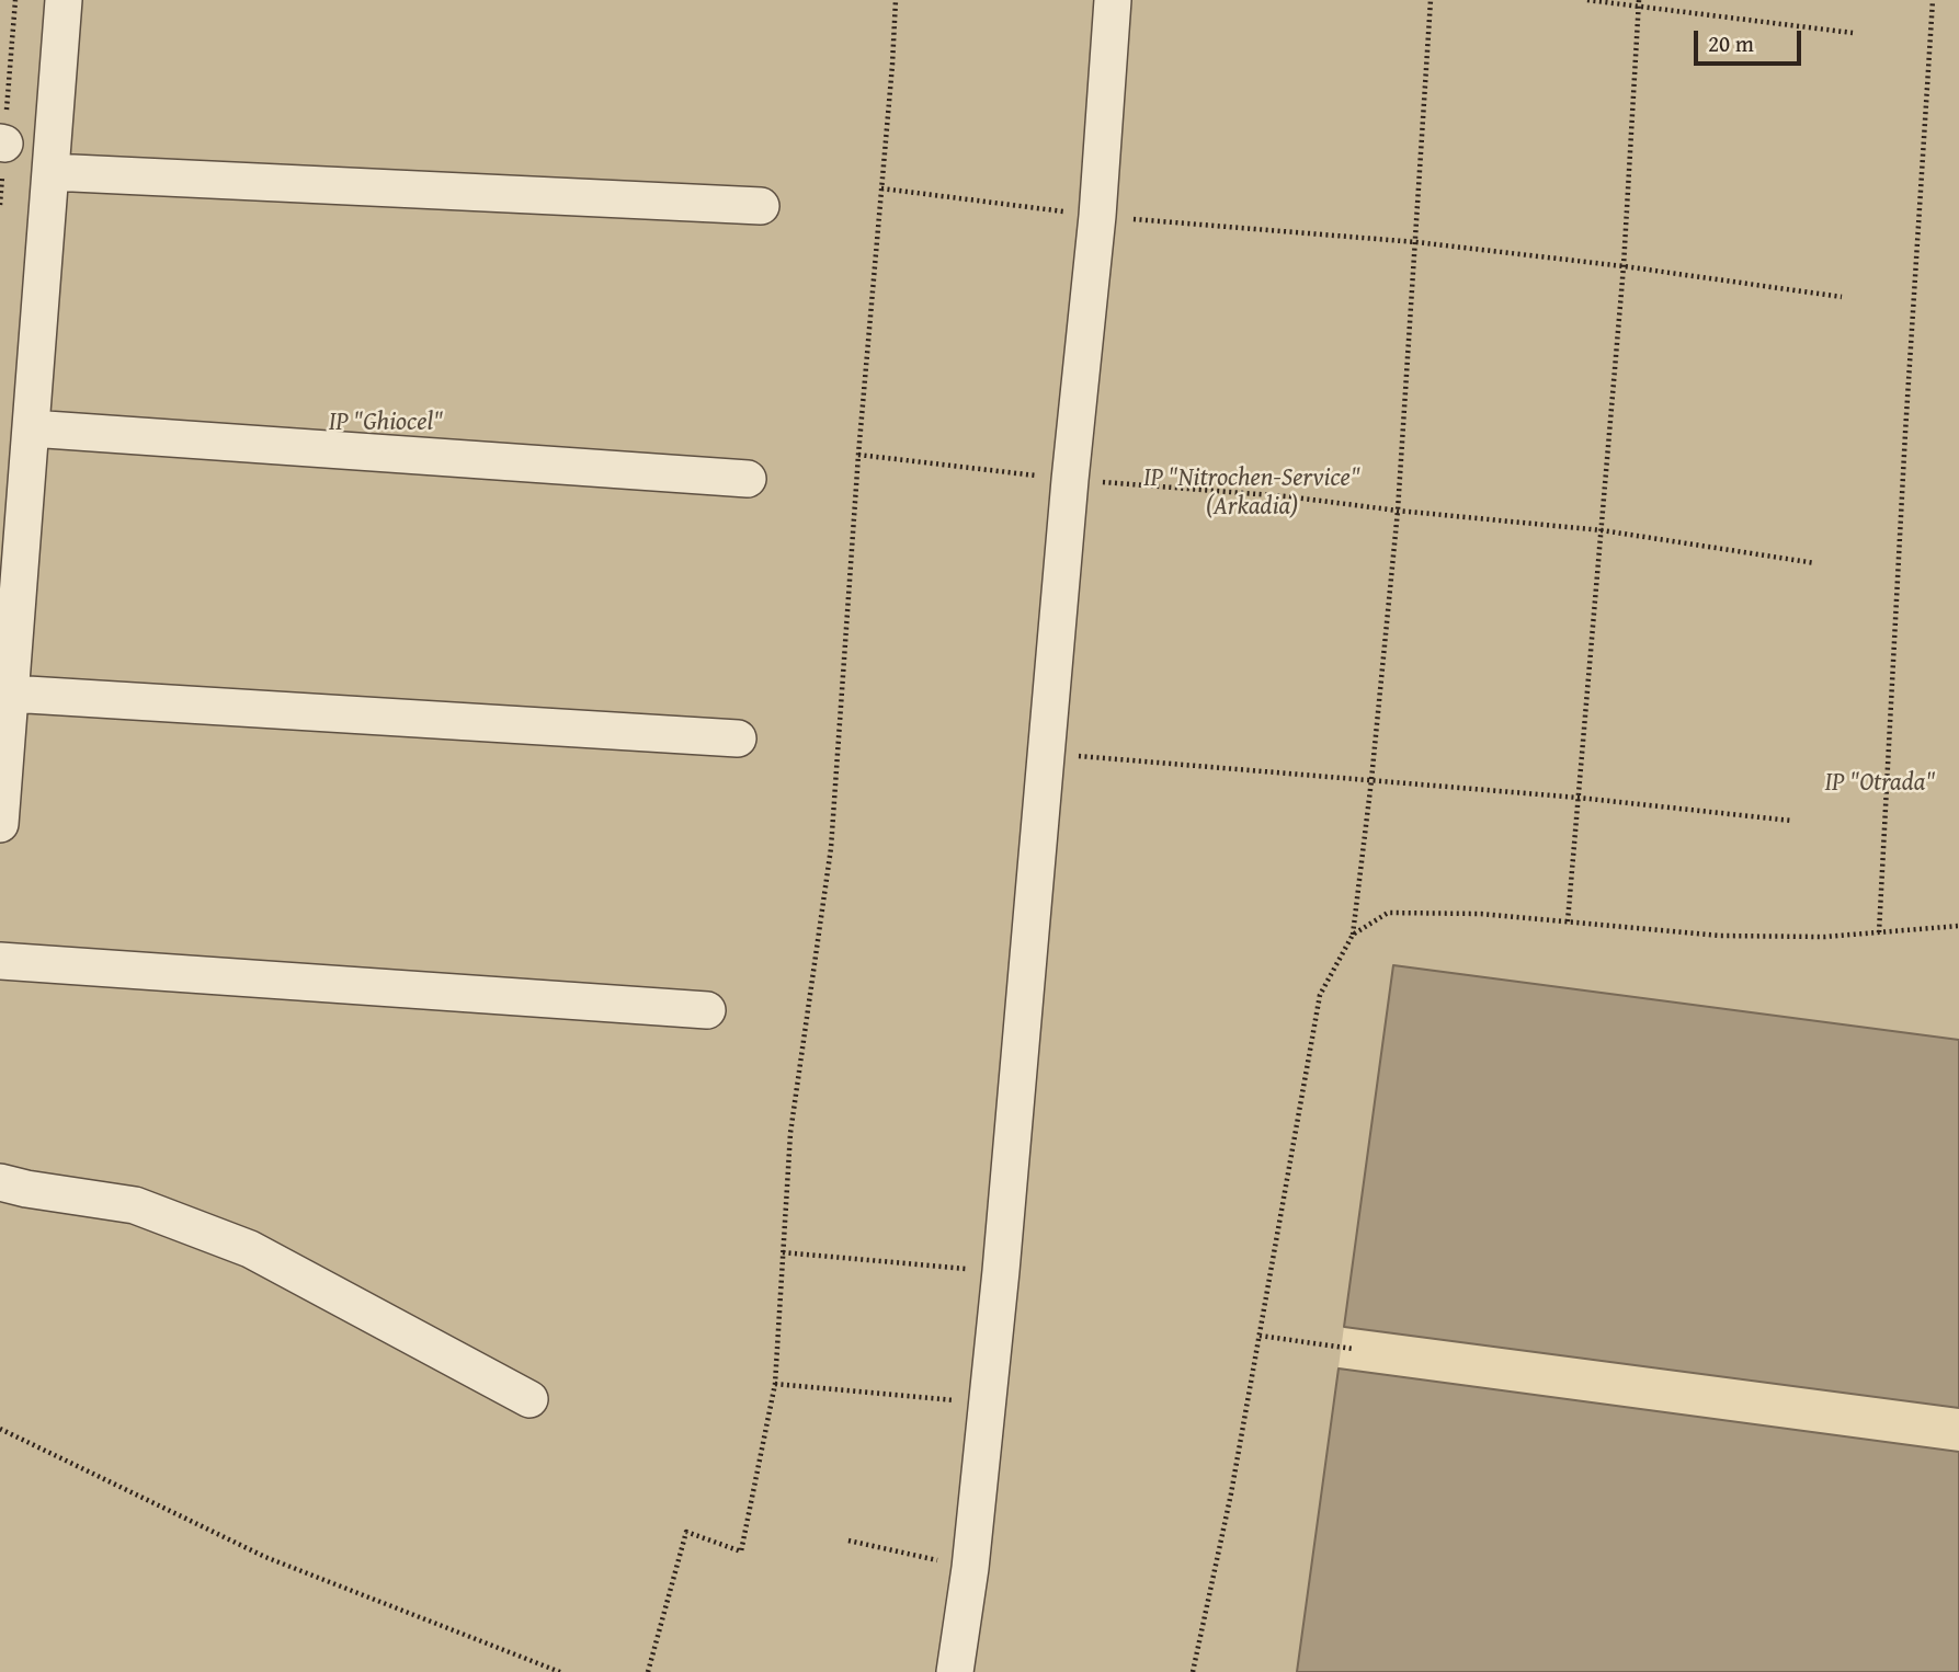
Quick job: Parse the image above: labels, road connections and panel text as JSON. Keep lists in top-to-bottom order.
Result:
{
  "parks": ["IP \"Ghiocel\"", "IP \"Nitrochen-Service\" (Arkadia)", "IP \"Otrada\""],
  "scale_bar": "20 m"
}
